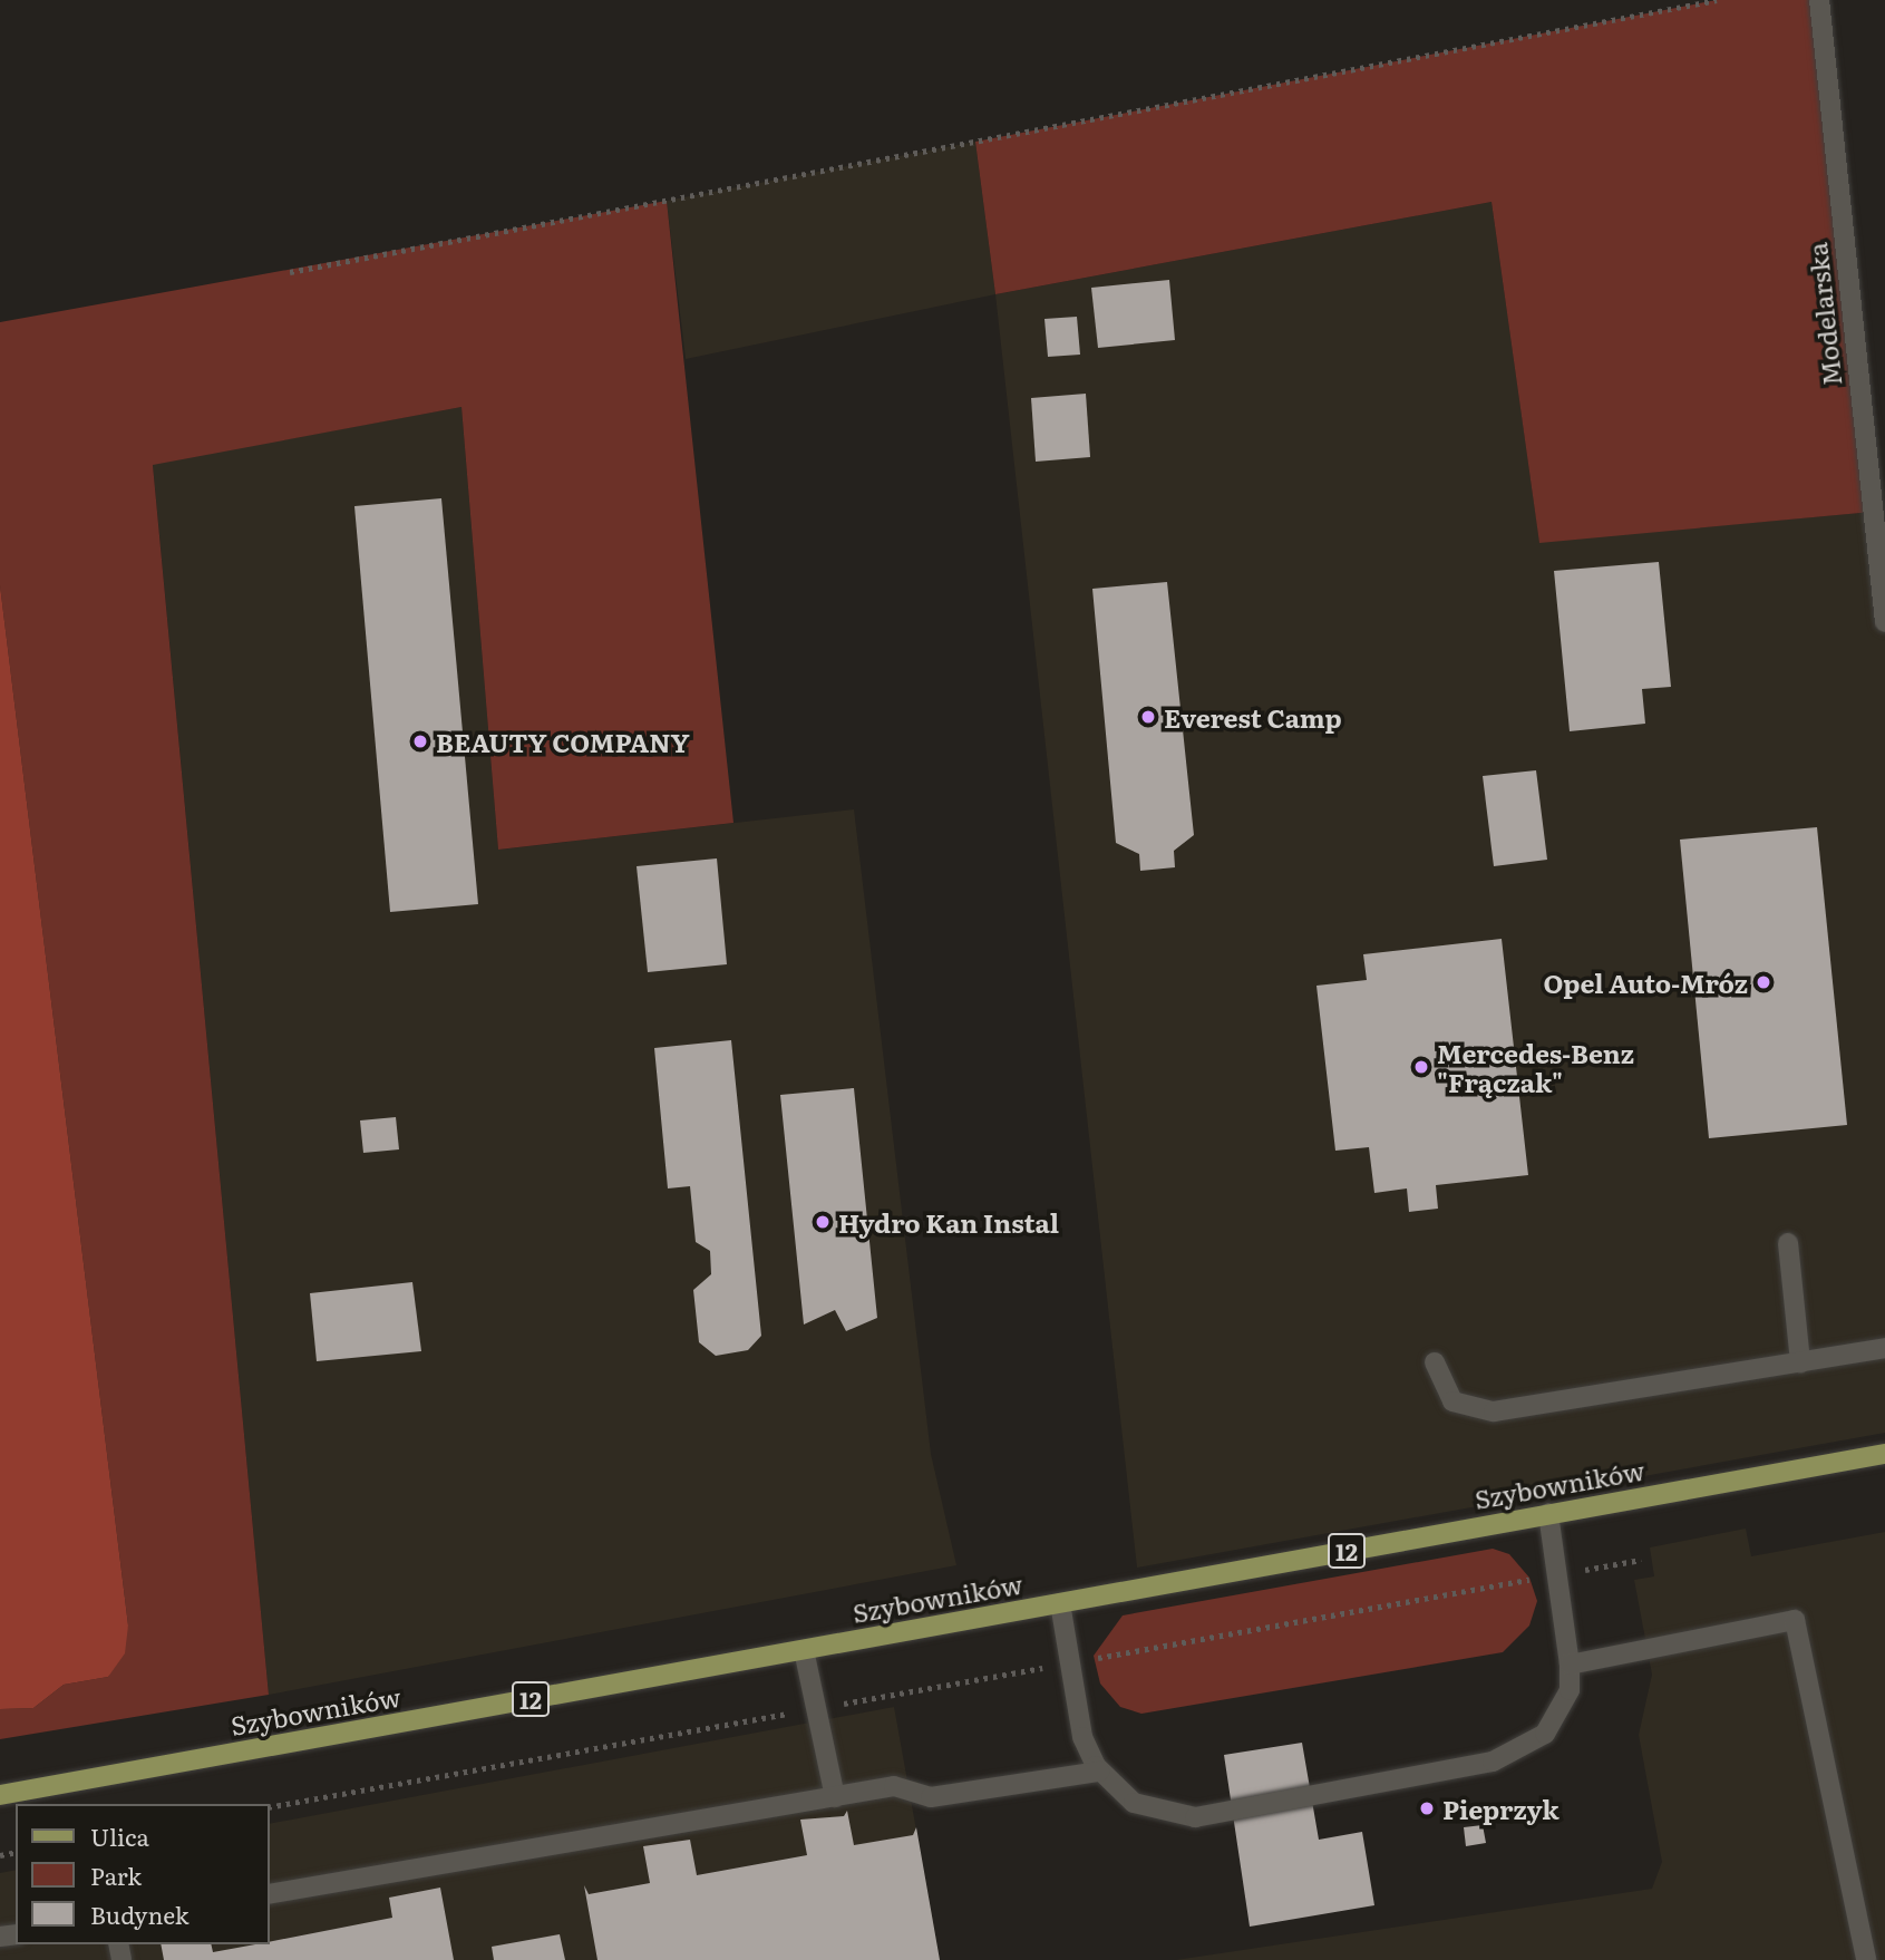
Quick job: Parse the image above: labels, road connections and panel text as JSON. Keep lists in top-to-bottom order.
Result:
{
  "streets": {
    "main road": ["Szybowników", "12"],
    "street": ["Modelarska"]
  },
  "places": [
    "Everest Camp",
    "BEAUTY COMPANY",
    "Opel Auto-Mróz",
    "Mercedes-Benz \"Frączak\"",
    "Hydro Kan Instal",
    "Pieprzyk"
  ],
  "legend": ["Ulica", "Park", "Budynek"]
}
